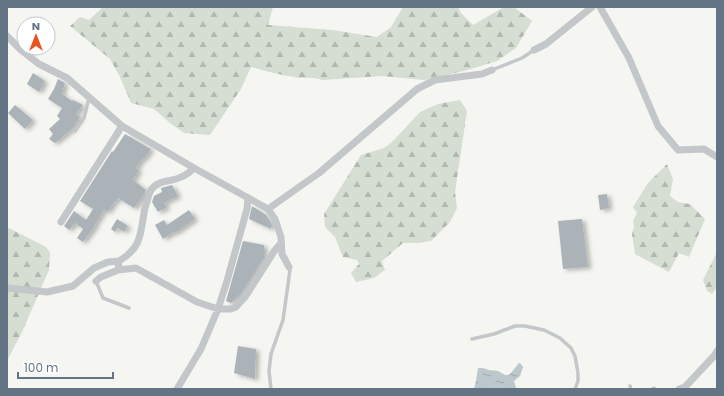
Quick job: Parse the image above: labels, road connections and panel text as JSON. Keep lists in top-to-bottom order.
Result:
{
  "scale_bar": "100 m",
  "north": "top"
}
